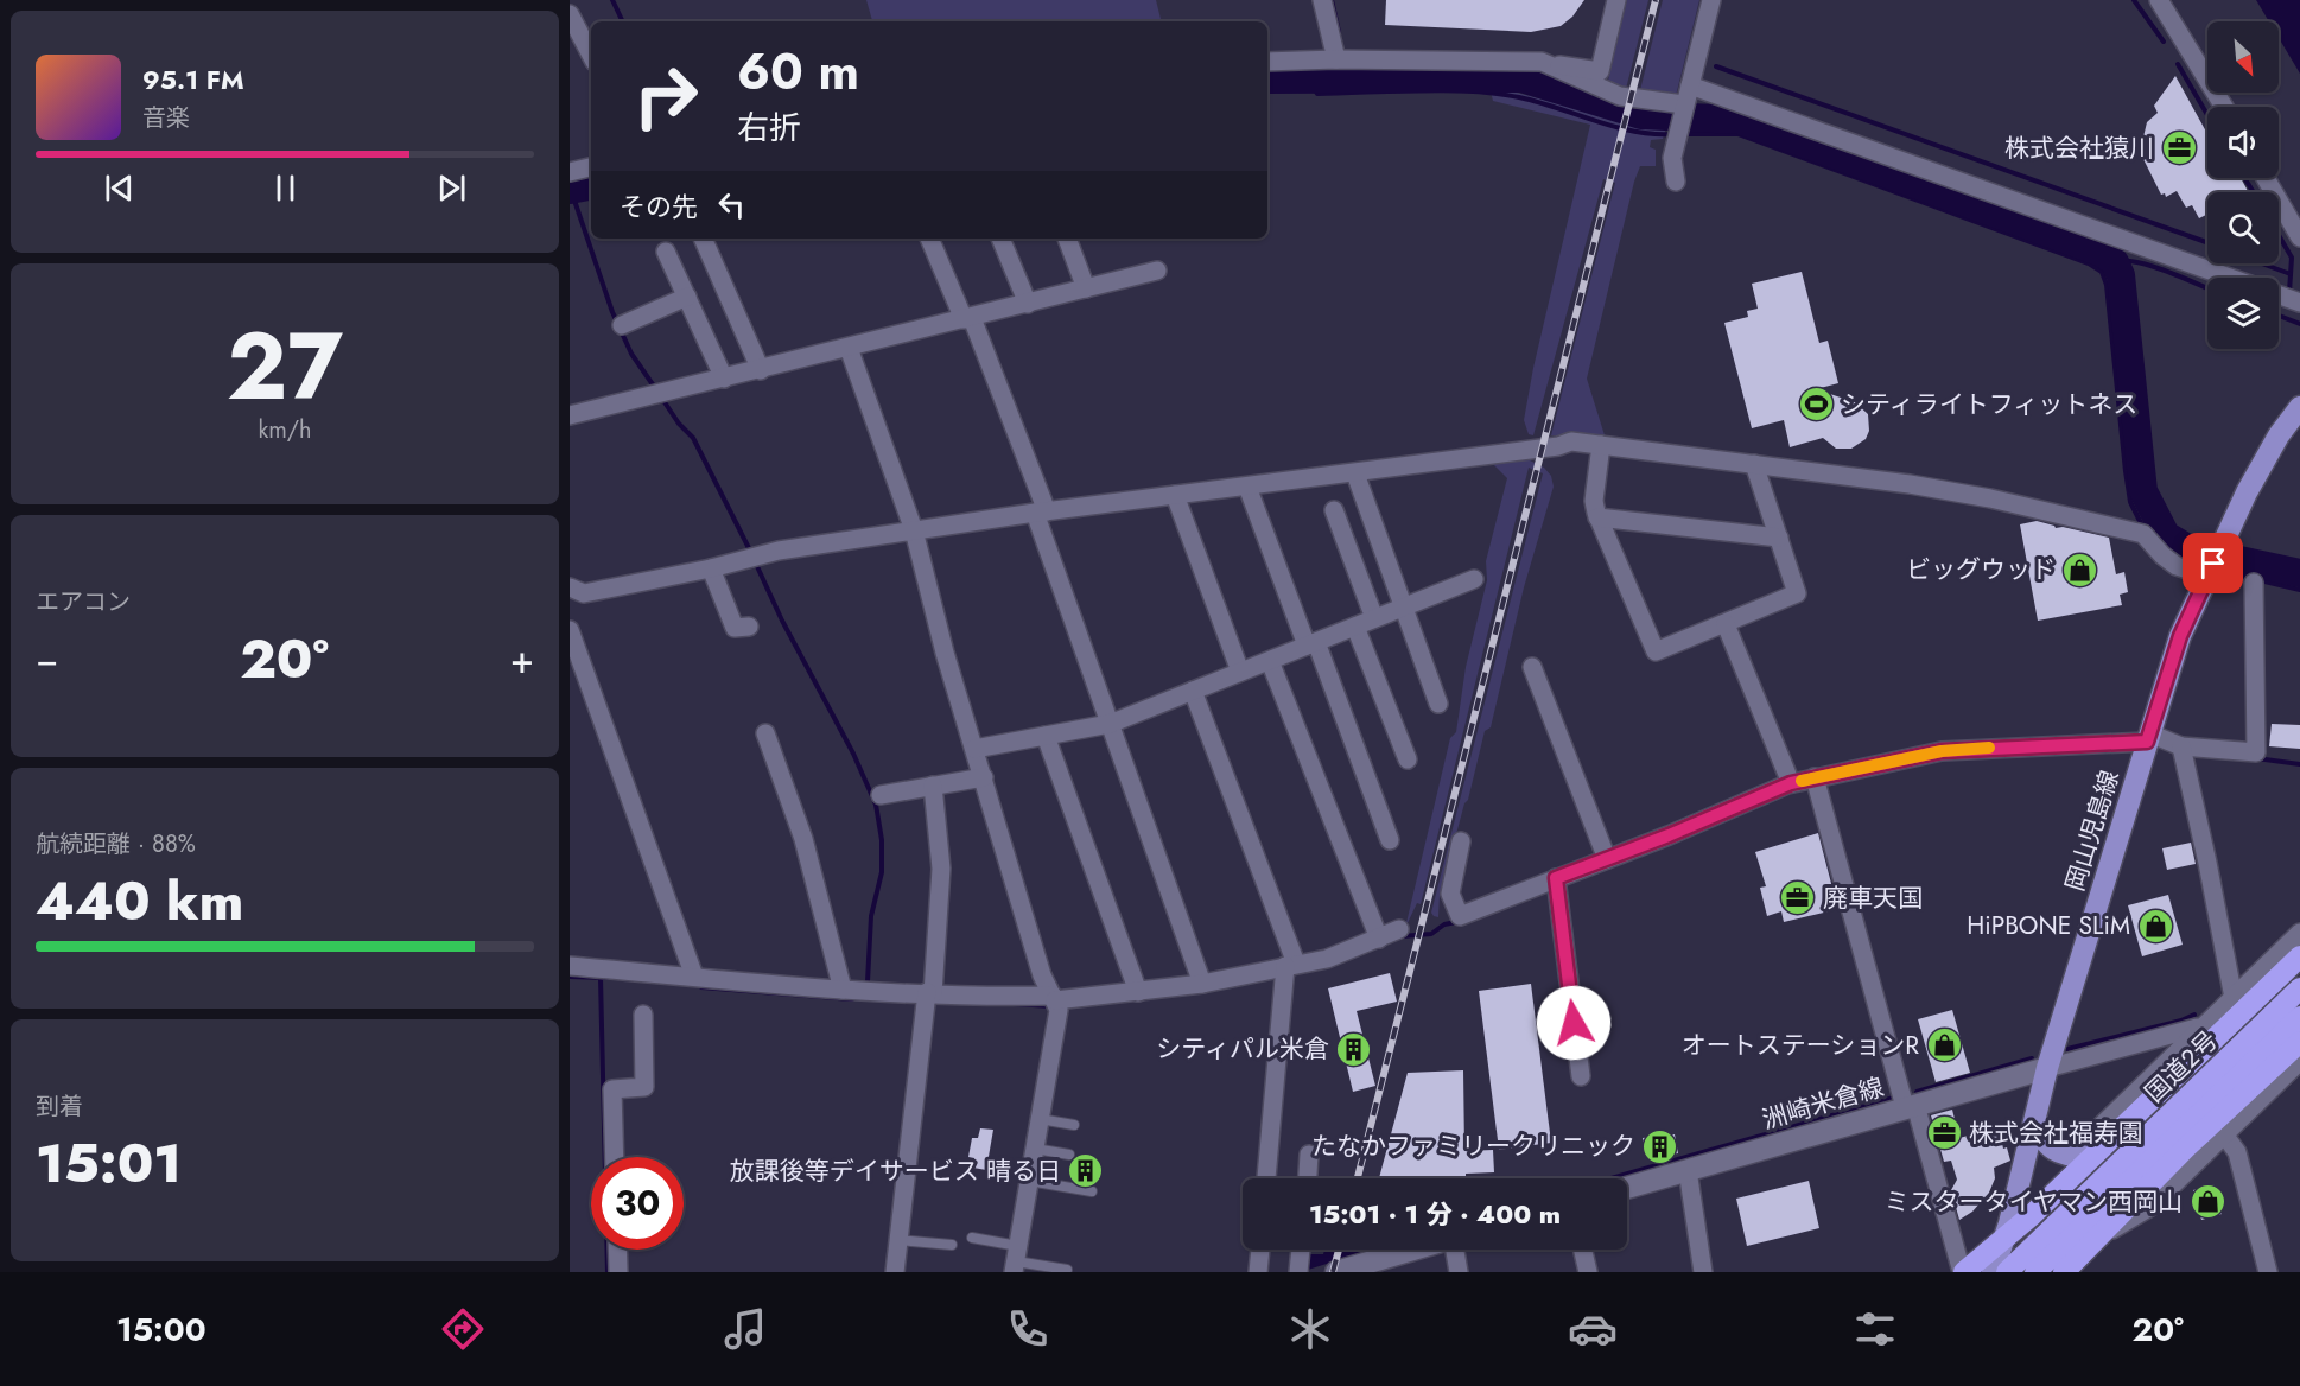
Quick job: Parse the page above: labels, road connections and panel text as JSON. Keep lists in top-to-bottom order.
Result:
{
  "streets": {
    "highway": ["国道2号"],
    "main road": ["岡山児島線", "洲崎米倉線"]
  },
  "crossings": [
    ["岡山児島線", "洲崎米倉線"]
  ],
  "places": {
    "office": ["株式会社猿川", "廃車天国", "株式会社福寿園"],
    "sports": ["シティライトフィットネス"],
    "shop": [
      "ビッグウッド",
      "HiPBONE SLiM",
      "オートステーションR",
      "ミスタータイヤマン西岡山"
    ],
    "building": ["シティパル米倉", "たなかファミリークリニック", "放課後等デイサービス 晴る日"]
  },
  "north": "bottom right",
  "page": {
    "turn": ["60 m", "右折"],
    "song": ["95.1 FM", "音楽"],
    "then": "その先",
    "tile": [
      ["27", "km/h"],
      "エアコン",
      ["航続距離 · 88%", "440 km"],
      ["到着", "15:01"]
    ],
    "heat": ["−", "20°", "+"],
    "limit": "30",
    "trip": "15:01 · 1 分 · 400 m",
    "tabs": ["15:00", "20°"]
  }
}
